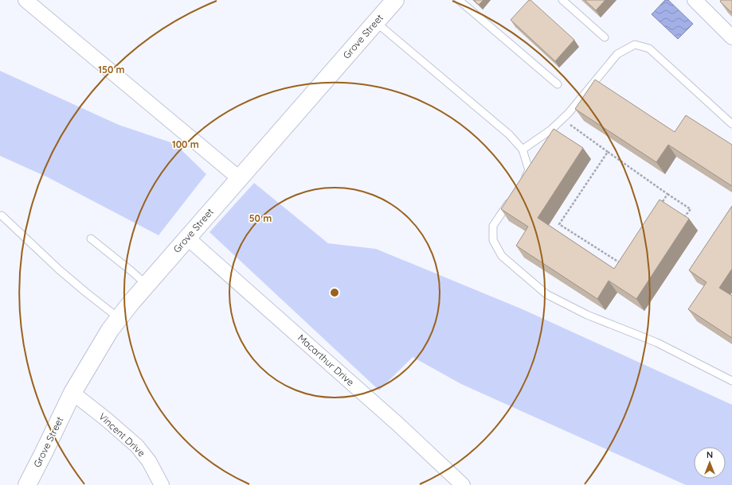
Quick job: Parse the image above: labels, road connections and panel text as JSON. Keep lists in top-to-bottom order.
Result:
{
  "streets": {
    "street": ["Grove Street", "Macarthur Drive", "Vincent Drive"]
  },
  "crossings": [
    ["Grove Street", "Macarthur Drive"],
    ["Grove Street", "Vincent Drive"]
  ],
  "north": "top",
  "rings": ["150 m", "100 m", "50 m"]
}
